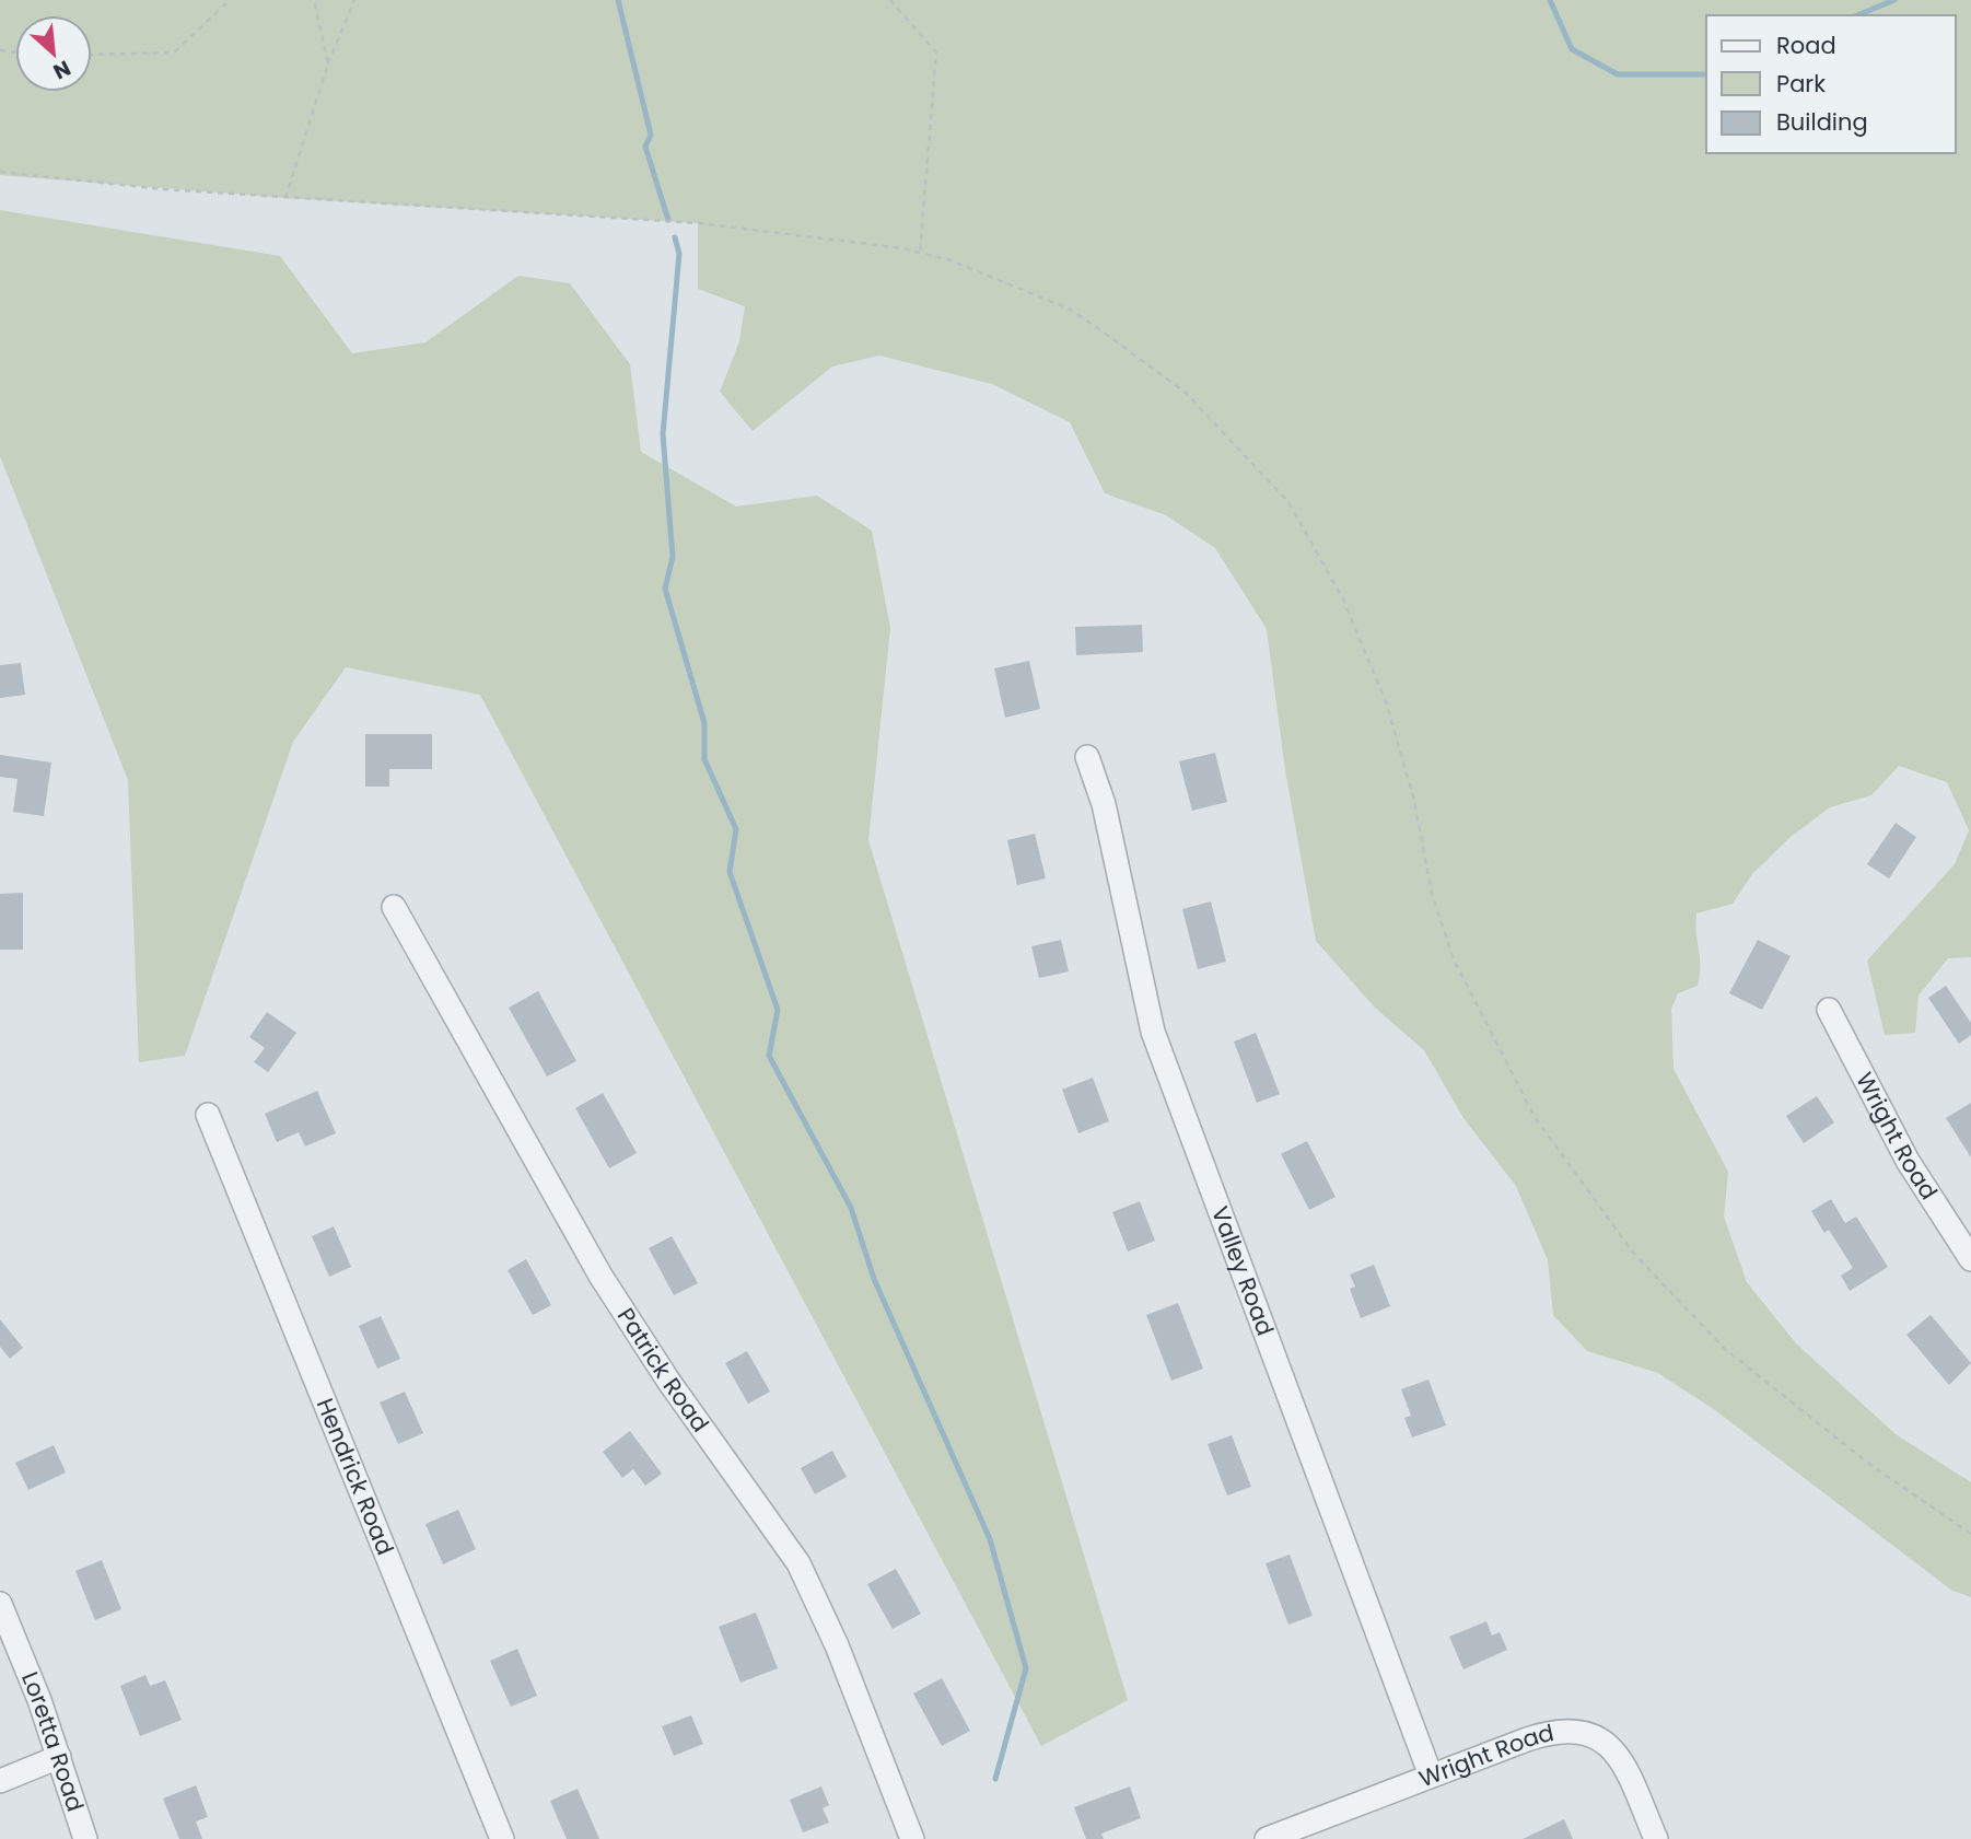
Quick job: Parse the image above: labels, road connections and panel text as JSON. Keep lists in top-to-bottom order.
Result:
{
  "streets": {
    "street": [
      "Wright Road",
      "Valley Road",
      "Patrick Road",
      "Hendrick Road",
      "Loretta Road"
    ]
  },
  "crossings": [
    ["Wright Road", "Valley Road"]
  ],
  "legend": ["Road", "Park", "Building"],
  "north": "bottom right"
}
